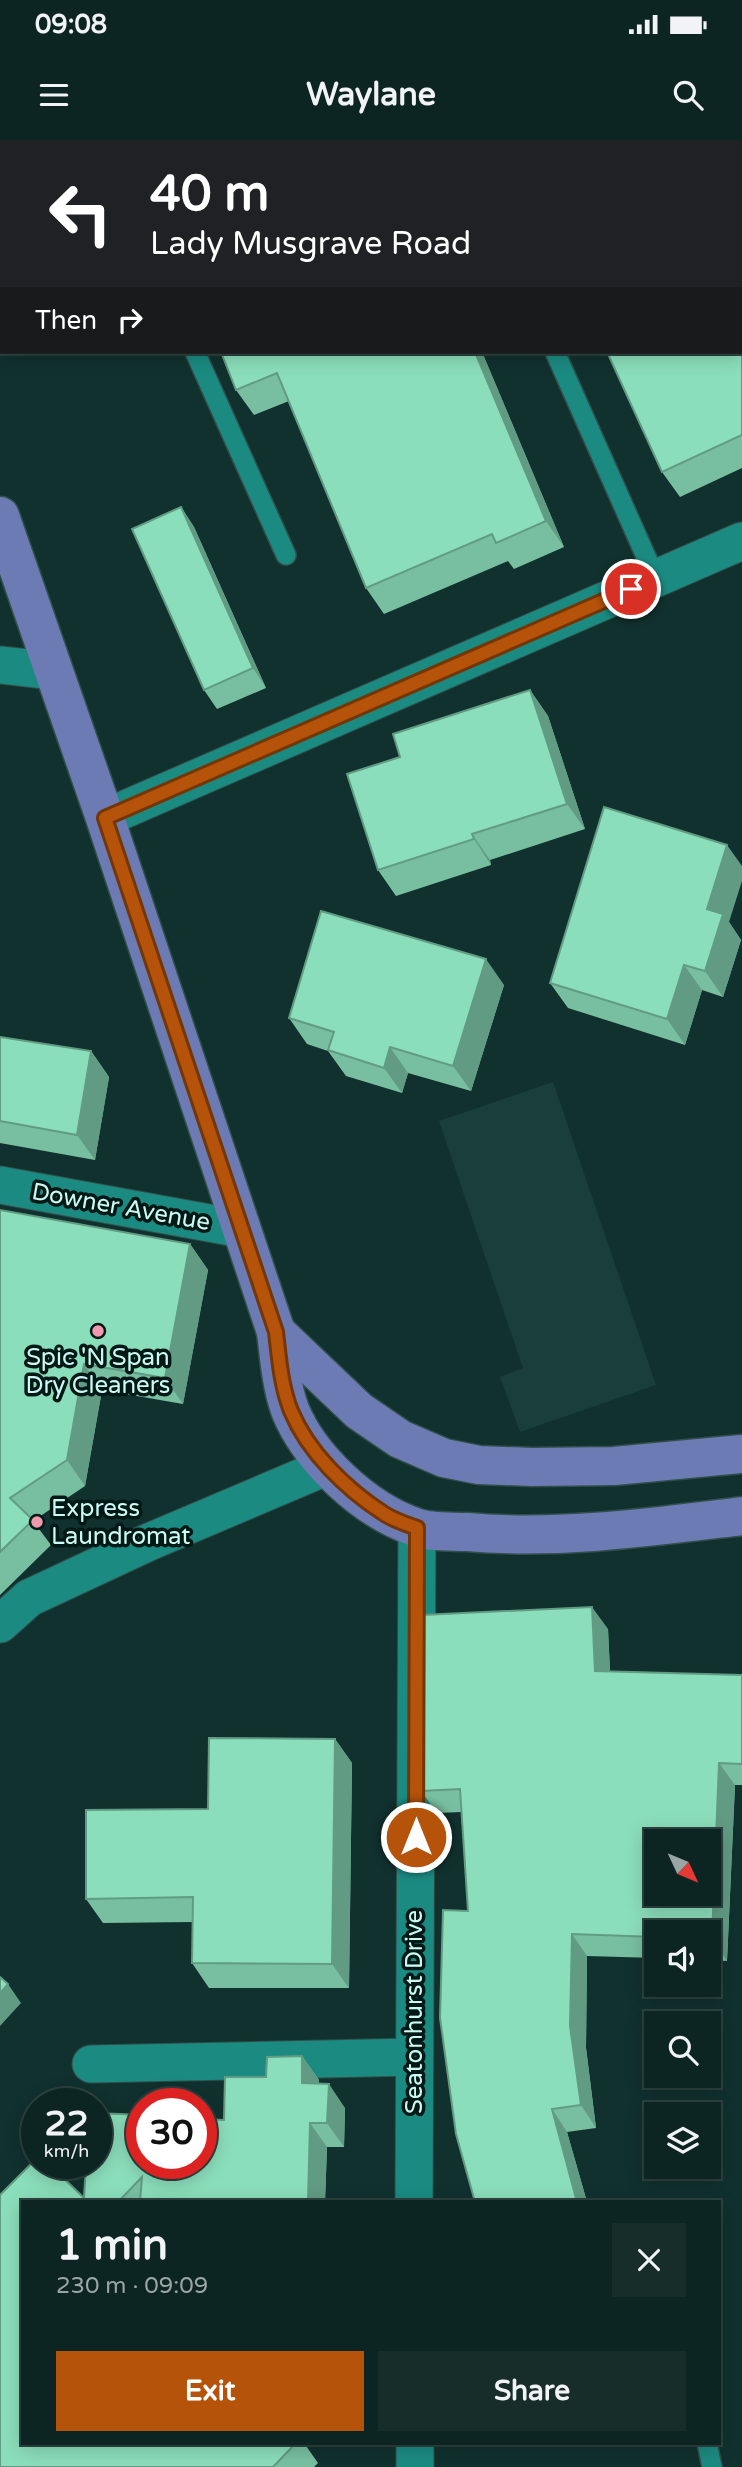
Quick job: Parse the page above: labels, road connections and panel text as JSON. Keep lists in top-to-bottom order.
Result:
{
  "streets": {
    "street": ["Downer Avenue", "Seatonhurst Drive"]
  },
  "places": ["Spic 'N Span Dry Cleaners", "Express Laundromat"],
  "north": "bottom right",
  "page": {
    "status": "09:08",
    "header": "Waylane",
    "turn": ["40 m", "Lady Musgrave Road"],
    "then": "Then",
    "speed": "22 km/h",
    "limit": "30",
    "heading": ["1 min", "230 m · 09:09"],
    "buttons": ["Exit", "Share"]
  }
}
